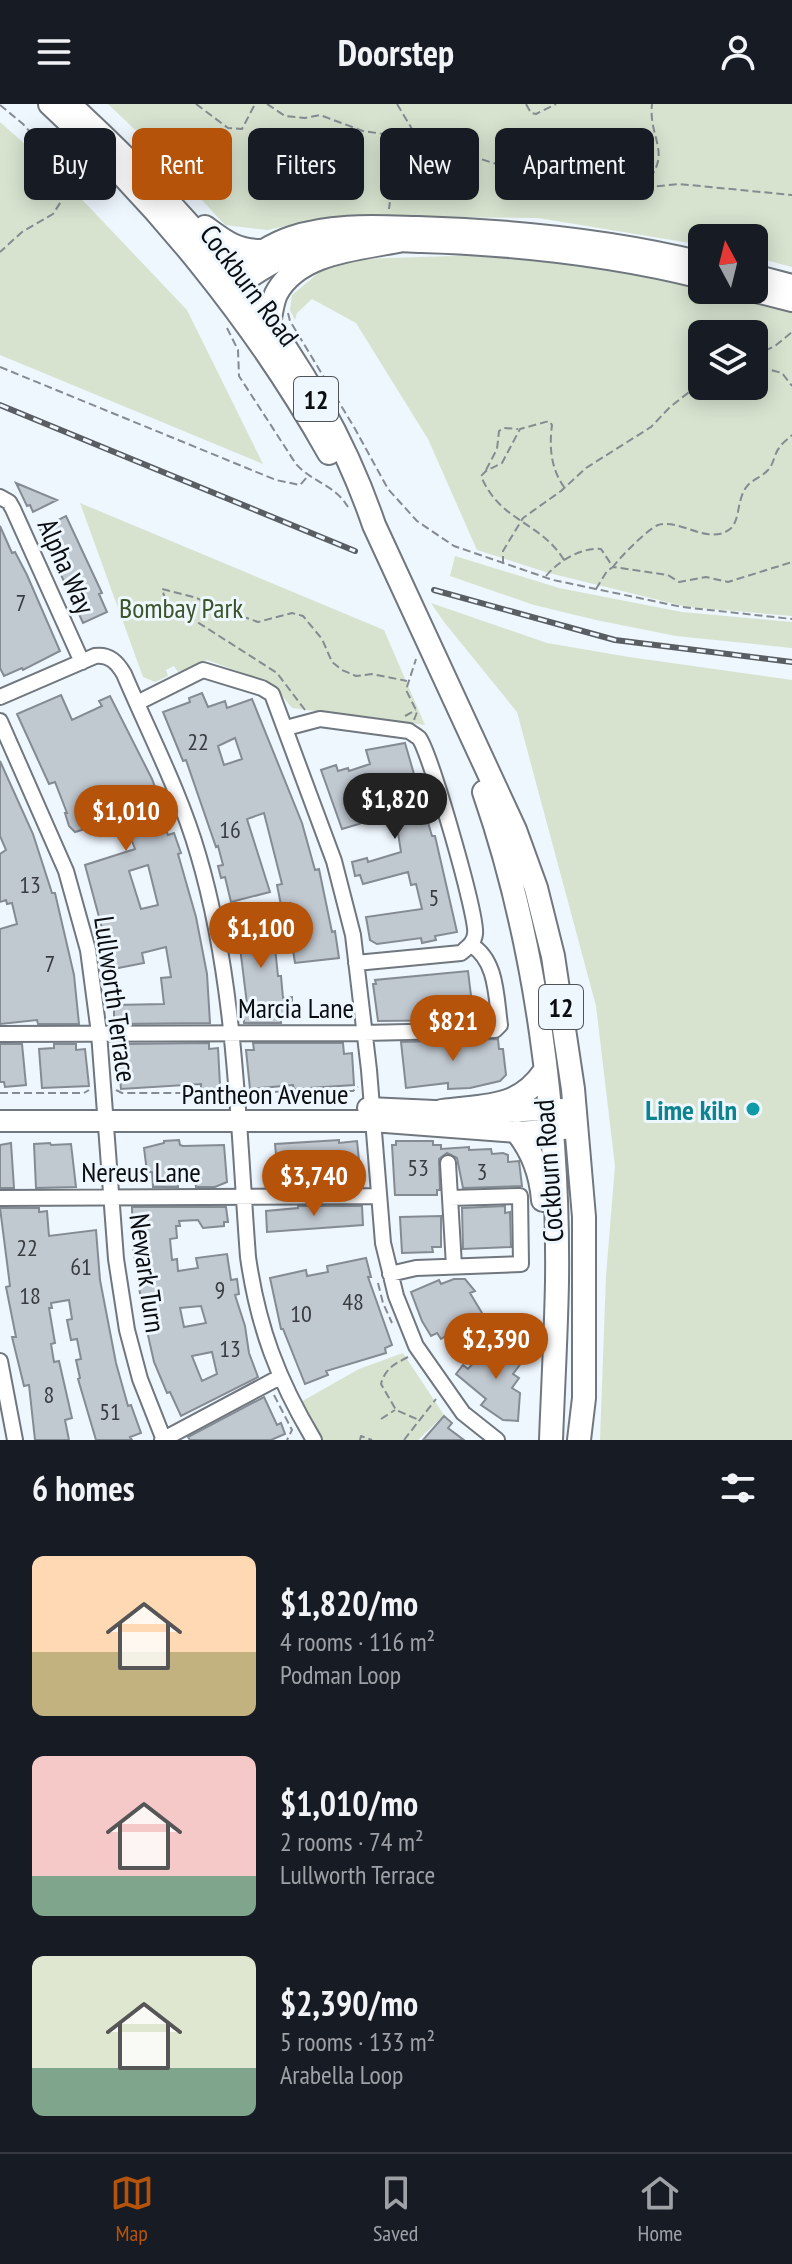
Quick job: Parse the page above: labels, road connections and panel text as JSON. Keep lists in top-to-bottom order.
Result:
{
  "streets": {
    "main road": ["Cockburn Road", "12", "Pantheon Avenue"],
    "street": [
      "Alpha Way",
      "Lullworth Terrace",
      "Marcia Lane",
      "Nereus Lane",
      "Newark Turn"
    ]
  },
  "crossings": [
    ["Cockburn Road", "Pantheon Avenue"],
    ["Lullworth Terrace", "Marcia Lane"],
    ["Lullworth Terrace", "Pantheon Avenue"],
    ["Lullworth Terrace", "Newark Turn"],
    ["Pantheon Avenue", "Newark Turn"],
    ["Nereus Lane", "Newark Turn"]
  ],
  "parks": ["Bombay Park"],
  "places": ["Lime kiln"],
  "house_numbers": [
    "7",
    "22",
    "16",
    "13",
    "5",
    "7",
    "53",
    "3",
    "22",
    "61",
    "9",
    "18",
    "48",
    "10",
    "13",
    "8",
    "51"
  ],
  "north": "top",
  "page": {
    "header": "Doorstep",
    "chip": [
      "Buy",
      "Rent",
      "Filters",
      "New",
      "Apartment"
    ],
    "price": [
      "$1,820",
      "$1,010",
      "$1,100",
      "$821",
      "$3,740",
      "$2,390"
    ],
    "heading": "6 homes",
    "list": [
      {
        "name": "$1,820/mo",
        "note": "4 rooms · 116 m² · Podman Loop"
      },
      {
        "name": "$1,010/mo",
        "note": "2 rooms · 74 m² · Lullworth Terrace"
      },
      {
        "name": "$2,390/mo",
        "note": "5 rooms · 133 m² · Arabella Loop"
      }
    ],
    "tabs": ["Map", "Saved", "Home"]
  }
}
